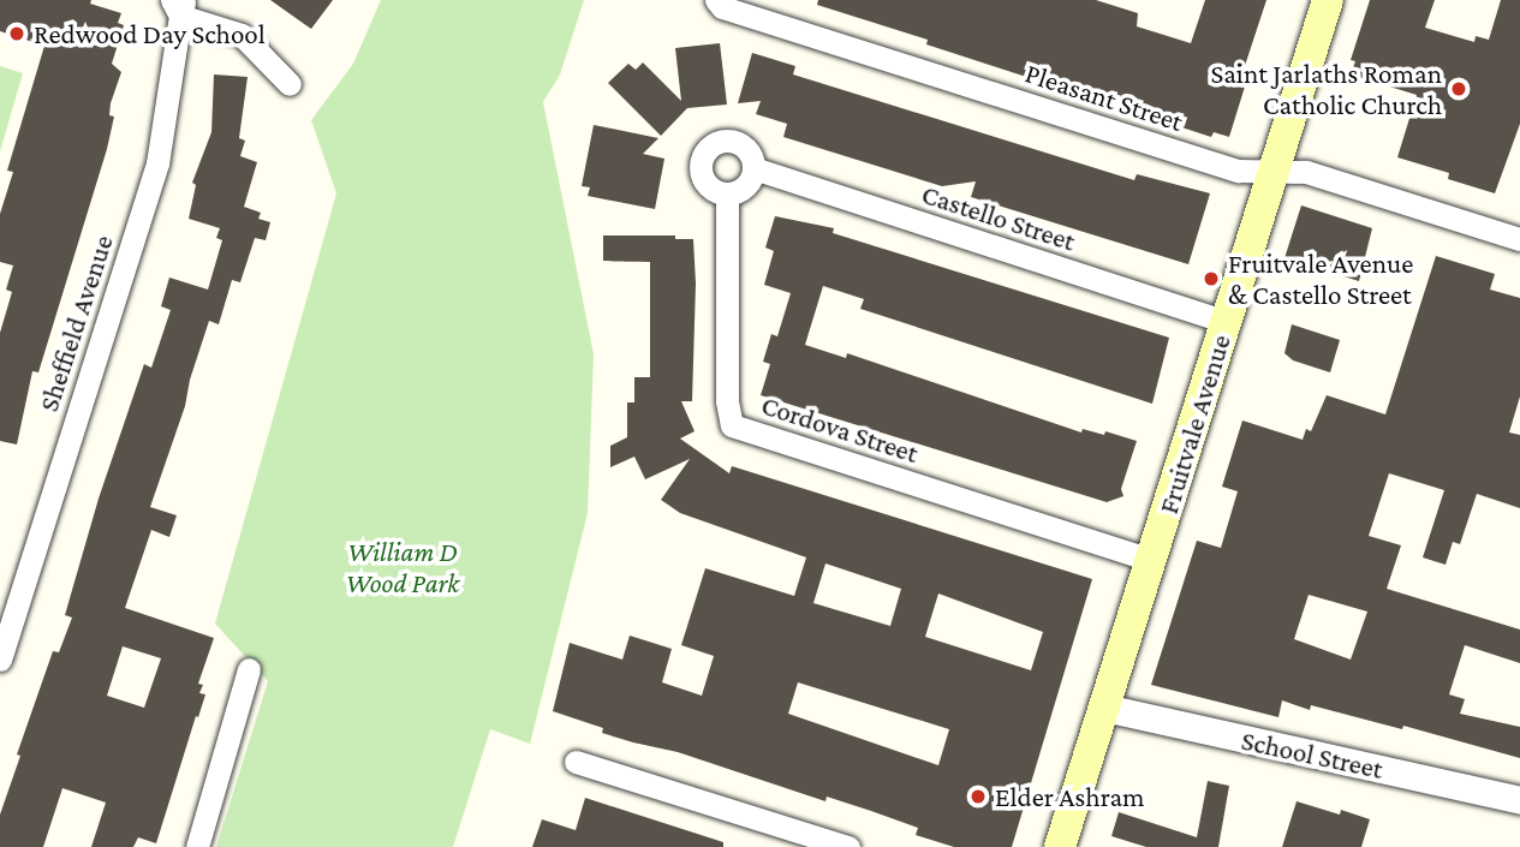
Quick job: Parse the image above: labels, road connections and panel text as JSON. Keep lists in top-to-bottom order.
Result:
{
  "streets": {
    "main road": ["Fruitvale Avenue"],
    "street": [
      "Pleasant Street",
      "Castello Street",
      "Sheffield Avenue",
      "Cordova Street",
      "School Street"
    ]
  },
  "crossings": [
    ["Pleasant Street", "Fruitvale Avenue"],
    ["Castello Street", "Fruitvale Avenue"],
    ["Castello Street", "Cordova Street"],
    ["Fruitvale Avenue", "Cordova Street"],
    ["Fruitvale Avenue", "School Street"]
  ],
  "parks": ["William D Wood Park"],
  "places": [
    "Redwood Day School",
    "Saint Jarlaths Roman Catholic Church",
    "Fruitvale Avenue & Castello Street",
    "Elder Ashram"
  ]
}
